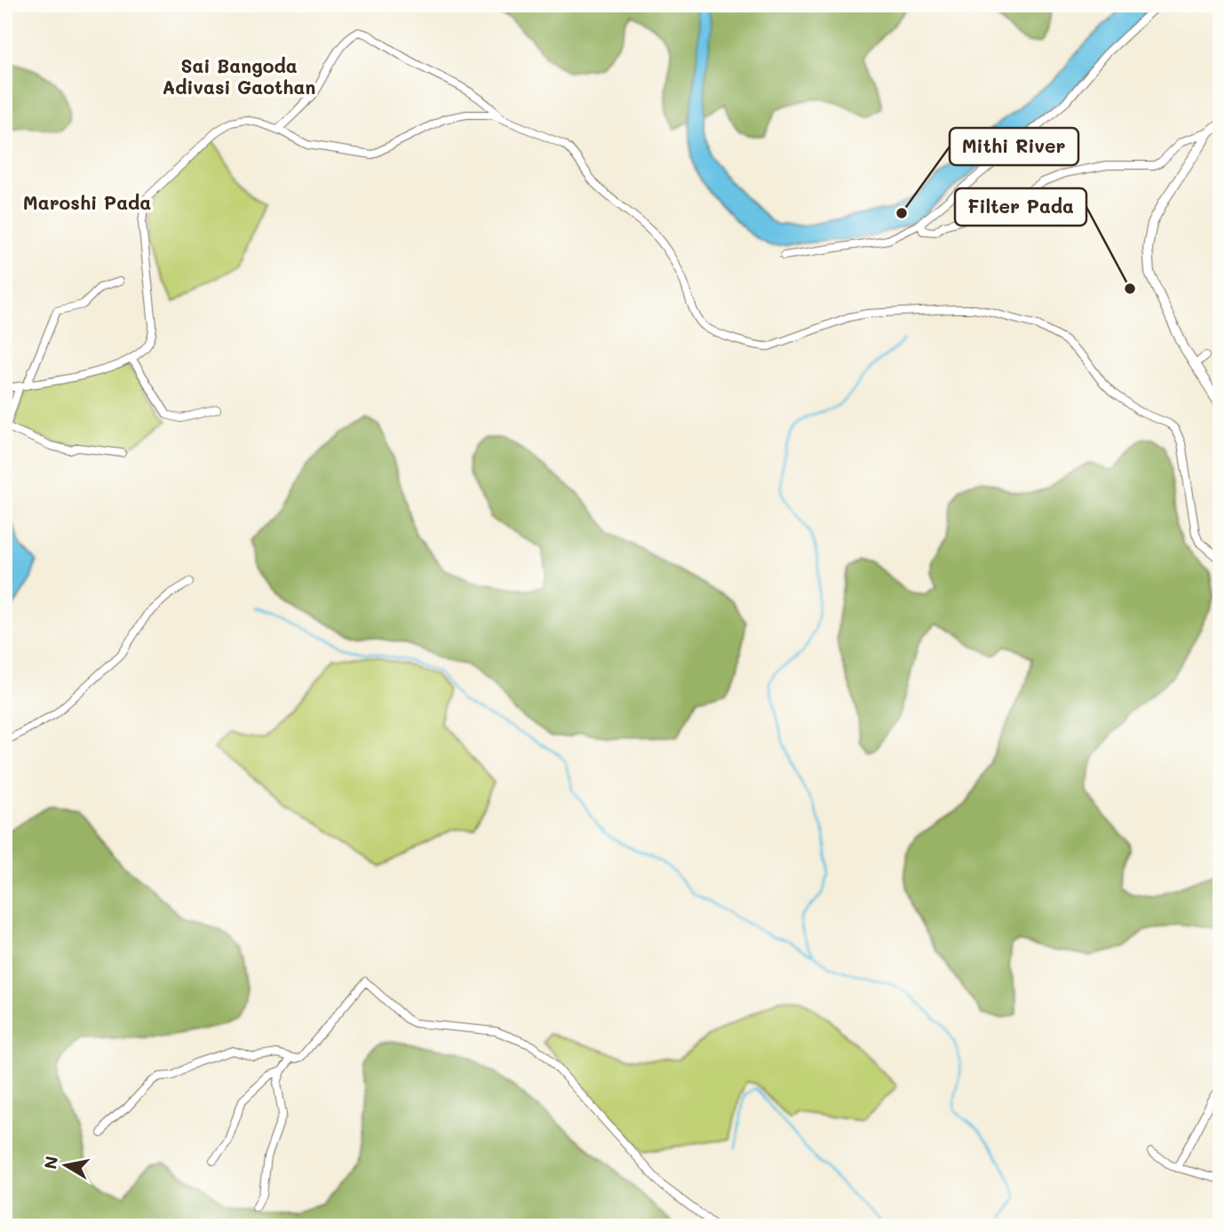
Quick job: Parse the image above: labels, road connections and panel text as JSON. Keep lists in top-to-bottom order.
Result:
{
  "districts": ["Sai Bangoda Adivasi Gaothan", "Maroshi Pada"],
  "places": ["Mithi River", "Filter Pada"],
  "north": "left"
}
